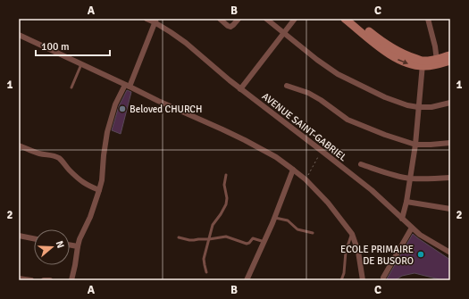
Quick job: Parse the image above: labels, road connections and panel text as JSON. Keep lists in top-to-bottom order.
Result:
{
  "streets": {
    "street": ["AVENUE SAINT-GABRIEL"]
  },
  "places": ["Beloved CHURCH", "ECOLE PRIMAIRE DE BUSORO"],
  "scale_bar": "100 m",
  "north": "right",
  "grid": {
    "columns": ["A", "B", "C"],
    "rows": ["1", "2"]
  }
}
